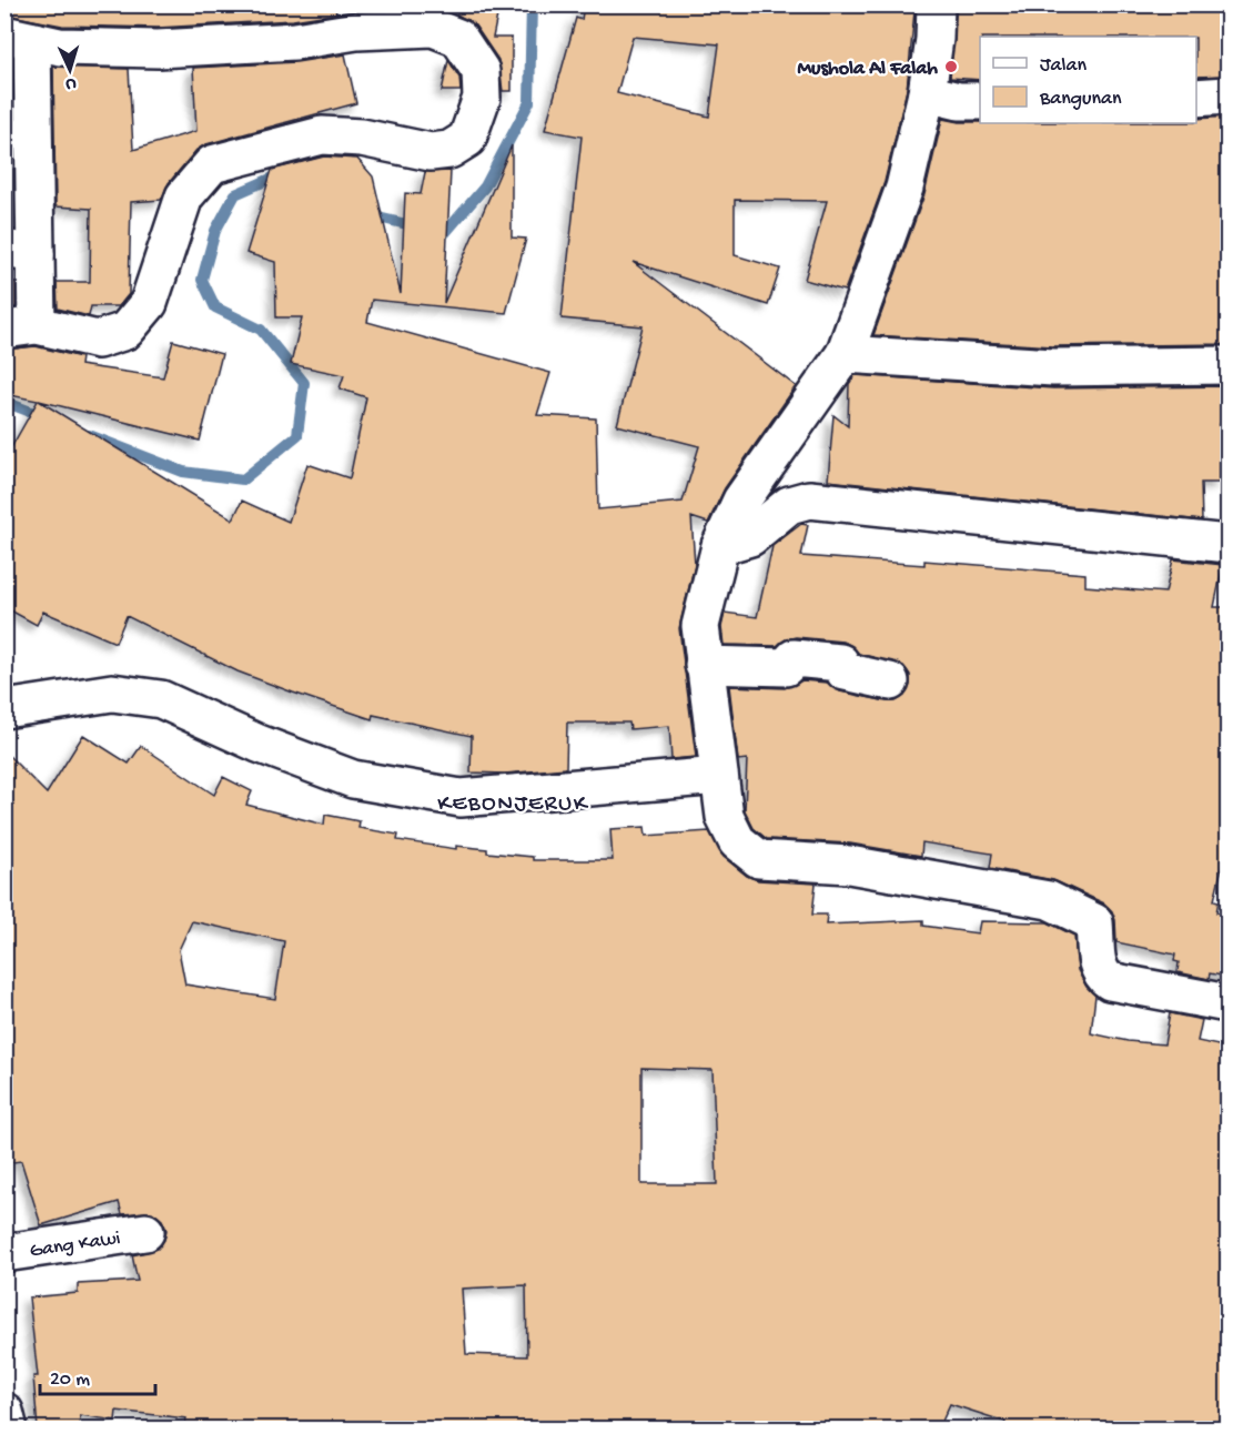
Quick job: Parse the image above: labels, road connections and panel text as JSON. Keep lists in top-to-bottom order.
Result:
{
  "streets": {
    "street": ["Gang Kawi"]
  },
  "districts": ["KEBONJERUK"],
  "places": ["Mushola Al Falah"],
  "legend": ["Jalan", "Bangunan"],
  "scale_bar": "20 m",
  "north": "bottom"
}
